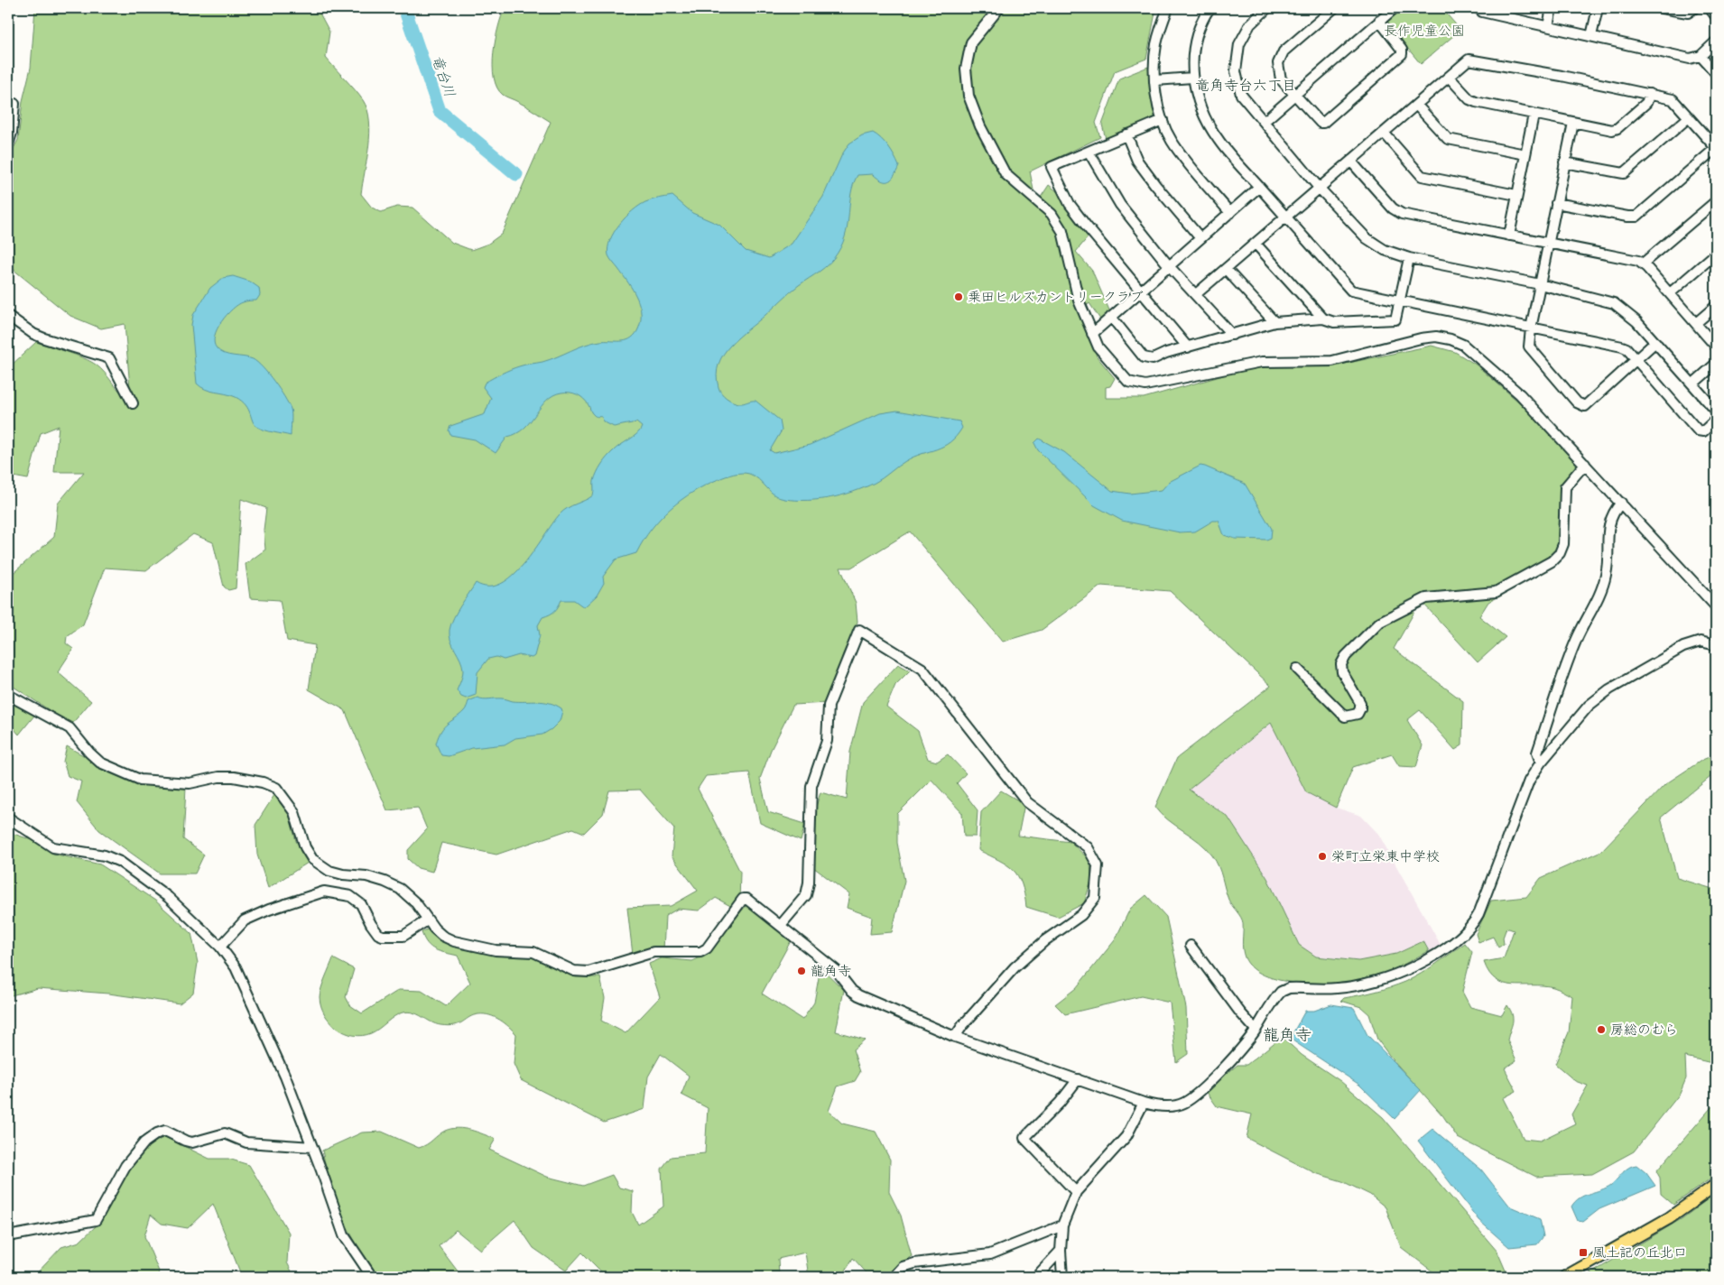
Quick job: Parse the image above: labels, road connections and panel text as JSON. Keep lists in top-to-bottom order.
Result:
{
  "districts": ["竜角寺台六丁目", "龍角寺"],
  "water": ["竜台川"],
  "parks": ["長作児童公園"],
  "places": {
    "other": [
      "乗田ヒルズカントリークラブ",
      "栄町立栄東中学校",
      "龍角寺",
      "房総のむら"
    ],
    "transit": ["風土記の丘北口"]
  }
}
